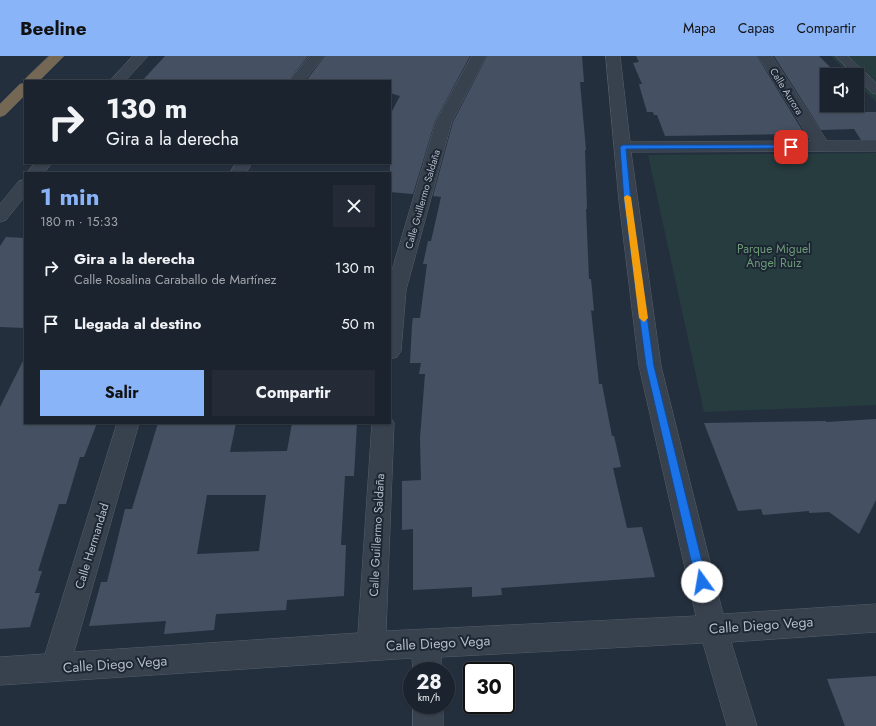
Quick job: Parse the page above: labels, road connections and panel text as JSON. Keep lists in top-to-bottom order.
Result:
{
  "streets": {
    "street": [
      "Calle Aurora",
      "Calle Guillermo Saldaña",
      "Calle Hermandad",
      "Calle Diego Vega"
    ]
  },
  "crossings": [
    ["Calle Guillermo Saldaña", "Calle Diego Vega"],
    ["Calle Hermandad", "Calle Diego Vega"]
  ],
  "parks": ["Parque Miguel Ángel Ruiz"],
  "page": {
    "header": "Beeline",
    "nav": ["Mapa", "Capas", "Compartir"],
    "turn": ["130 m", "Gira a la derecha"],
    "heading": ["1 min", "180 m · 15:33"],
    "list": [
      {
        "name": "Gira a la derecha",
        "note": "Calle Rosalina Caraballo de Martínez",
        "value": "130 m"
      },
      {
        "name": "Llegada al destino",
        "value": "50 m"
      }
    ],
    "buttons": ["Salir", "Compartir"],
    "speed": "28 km/h",
    "limit": "30"
  }
}
